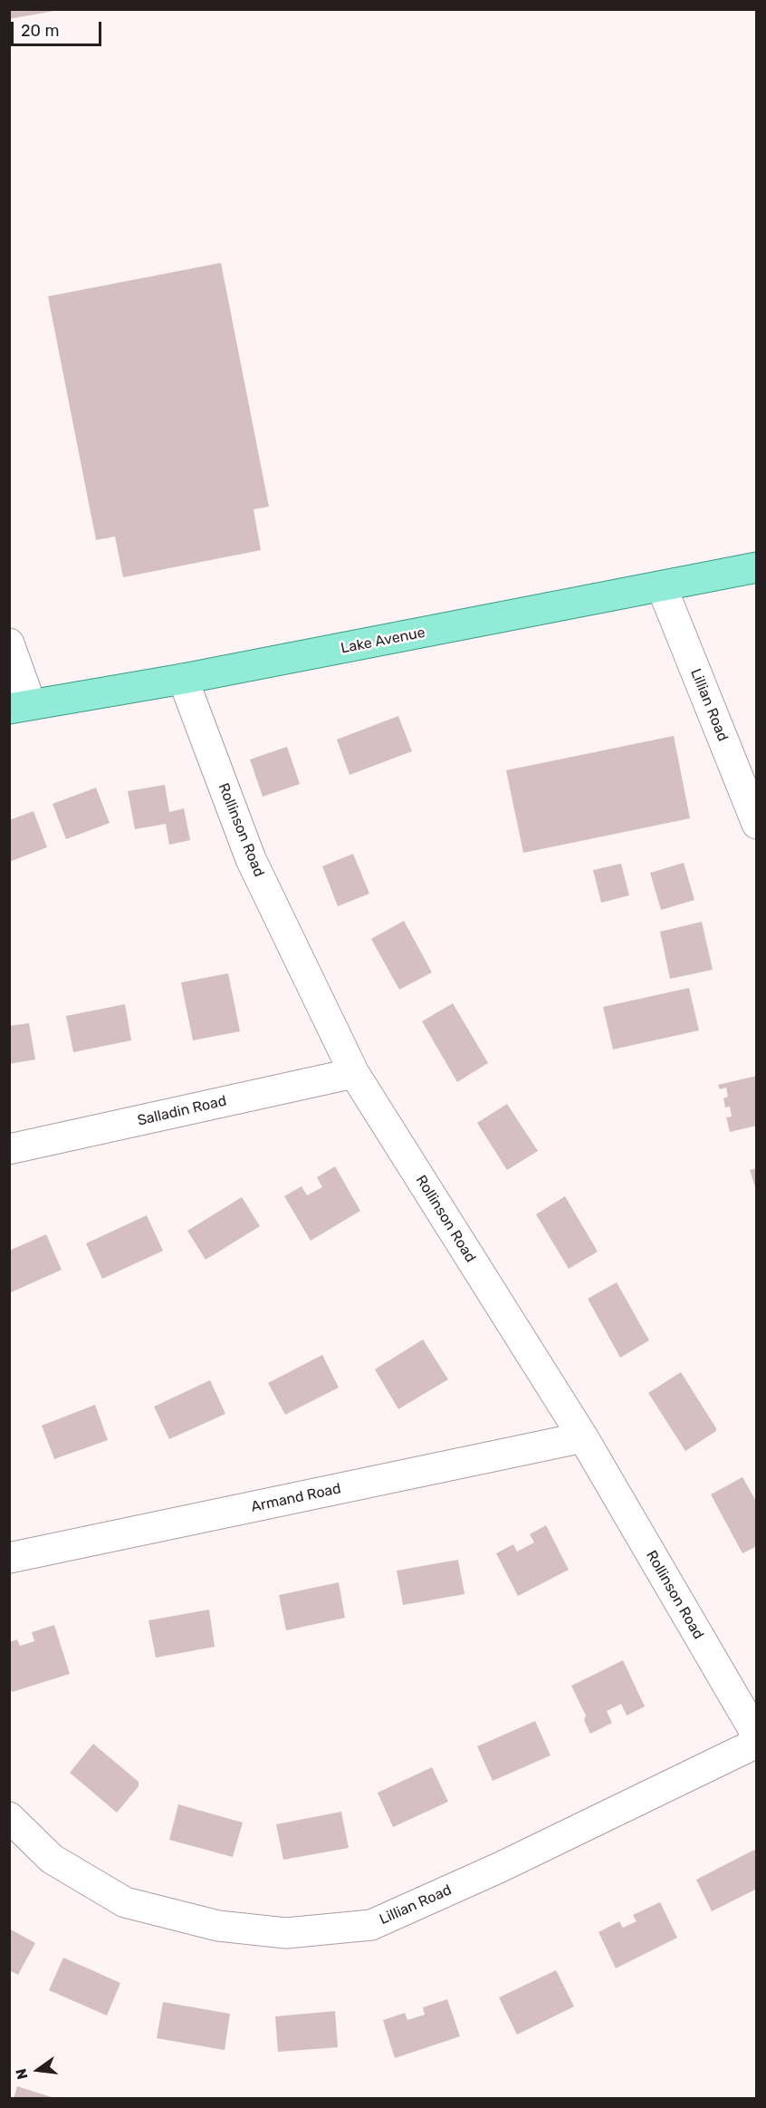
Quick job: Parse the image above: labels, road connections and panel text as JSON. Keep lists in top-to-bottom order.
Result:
{
  "streets": {
    "main road": ["Lake Avenue"],
    "street": [
      "Lillian Road",
      "Rollinson Road",
      "Salladin Road",
      "Armand Road"
    ]
  },
  "crossings": [
    ["Lake Avenue", "Lillian Road"],
    ["Lake Avenue", "Rollinson Road"],
    ["Rollinson Road", "Salladin Road"],
    ["Rollinson Road", "Armand Road"]
  ],
  "scale_bar": "20 m",
  "north": "left"
}
